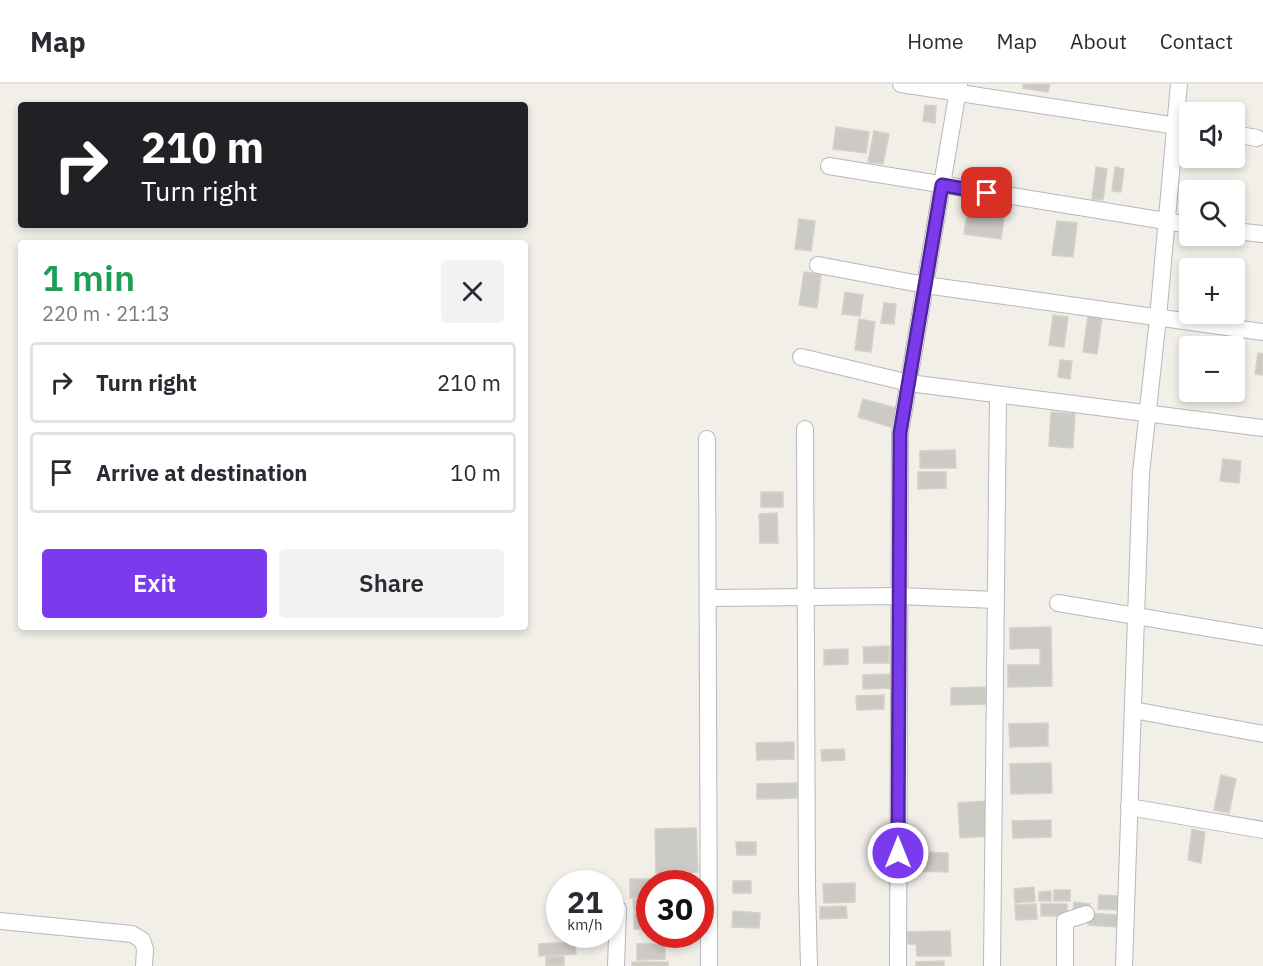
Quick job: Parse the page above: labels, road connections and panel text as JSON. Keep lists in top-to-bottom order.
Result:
{
  "page": {
    "header": "Map",
    "nav": [
      "Home",
      "Map",
      "About",
      "Contact"
    ],
    "map_buttons": ["+", "−"],
    "turn": ["210 m", "Turn right"],
    "heading": ["1 min", "220 m · 21:13"],
    "list": [
      {
        "name": "Turn right",
        "value": "210 m"
      },
      {
        "name": "Arrive at destination",
        "value": "10 m"
      }
    ],
    "buttons": ["Exit", "Share"],
    "speed": "21 km/h",
    "limit": "30"
  }
}
